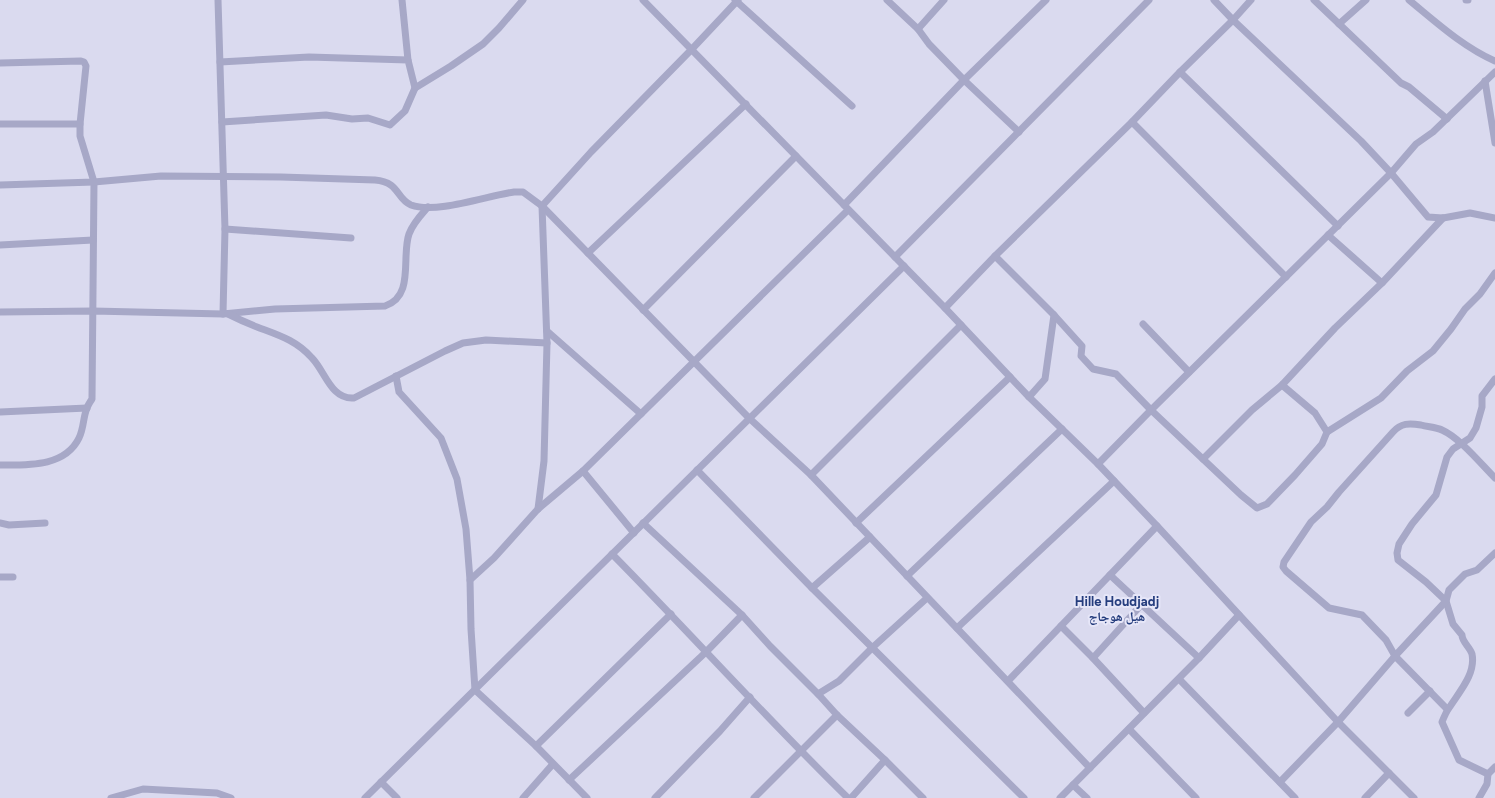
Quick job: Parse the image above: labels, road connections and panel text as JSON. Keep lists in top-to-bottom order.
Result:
{
  "districts": ["Hille Houdjadj هيل هوجاج"]
}
